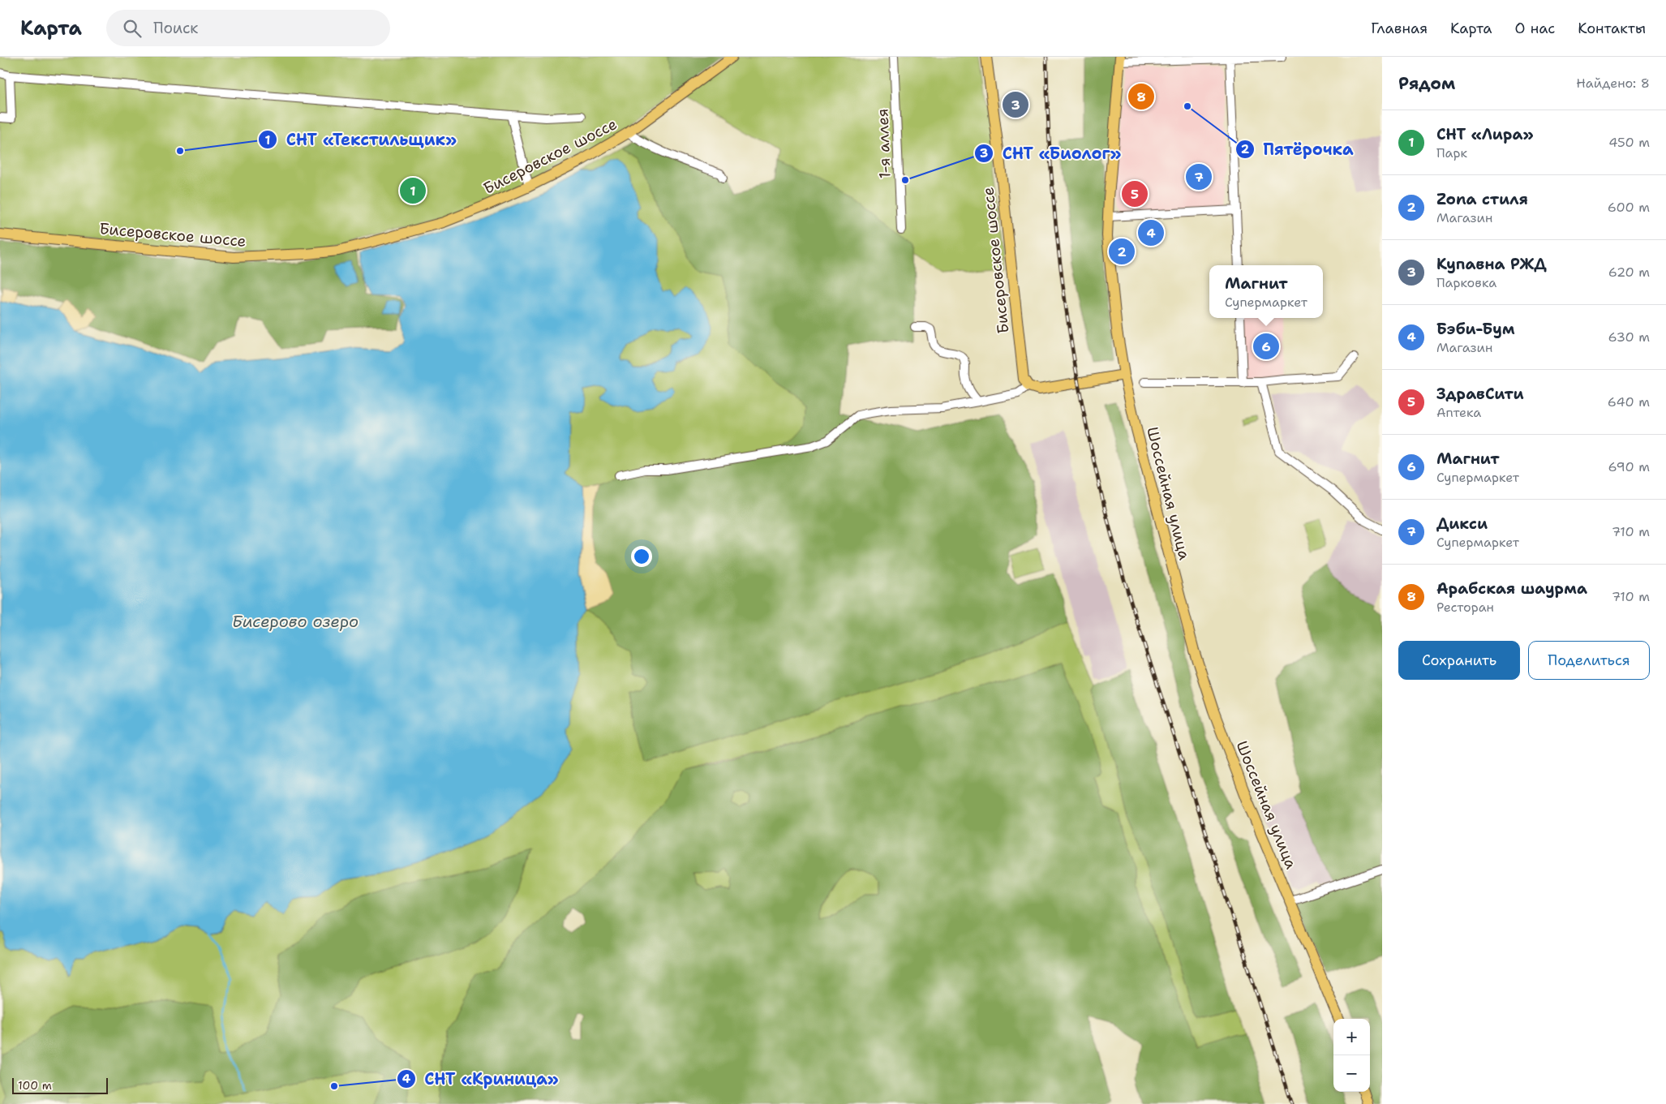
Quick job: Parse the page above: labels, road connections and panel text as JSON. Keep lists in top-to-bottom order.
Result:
{
  "streets": {
    "main road": ["Бисеровское шоссе", "Шоссейная улица"],
    "street": ["1-я аллея"]
  },
  "water": ["Бисерово озеро"],
  "places": [
    "Пятёрочка",
    "СНТ «Текстильщик»",
    "СНТ «Биолог»",
    "СНТ «Криница»"
  ],
  "scale_bar": "100 m",
  "page": {
    "header": "Карта",
    "search": "Поиск",
    "nav": [
      "Главная",
      "Карта",
      "О нас",
      "Контакты"
    ],
    "heading": ["Рядом", "Найдено: 8"],
    "pins": [
      "8",
      "3",
      "7",
      "1",
      "5",
      "4",
      "2",
      "6"
    ],
    "list": [
      {
        "mark": "1",
        "name": "СНТ «Лира»",
        "note": "Парк",
        "value": "450 m"
      },
      {
        "mark": "2",
        "name": "Zona стиля",
        "note": "Магазин",
        "value": "600 m"
      },
      {
        "mark": "3",
        "name": "Купавна РЖД",
        "note": "Парковка",
        "value": "620 m"
      },
      {
        "mark": "4",
        "name": "Бэби-Бум",
        "note": "Магазин",
        "value": "630 m"
      },
      {
        "mark": "5",
        "name": "ЗдравСити",
        "note": "Аптека",
        "value": "640 m"
      },
      {
        "mark": "6",
        "name": "Магнит",
        "note": "Супермаркет",
        "value": "690 m"
      },
      {
        "mark": "7",
        "name": "Дикси",
        "note": "Супермаркет",
        "value": "710 m"
      },
      {
        "mark": "8",
        "name": "Арабская шаурма",
        "note": "Ресторан",
        "value": "710 m"
      }
    ],
    "popup": ["Магнит", "Супермаркет"],
    "buttons": ["Сохранить", "Поделиться"],
    "map_buttons": ["+", "−"],
    "scale": "100 m"
  }
}
